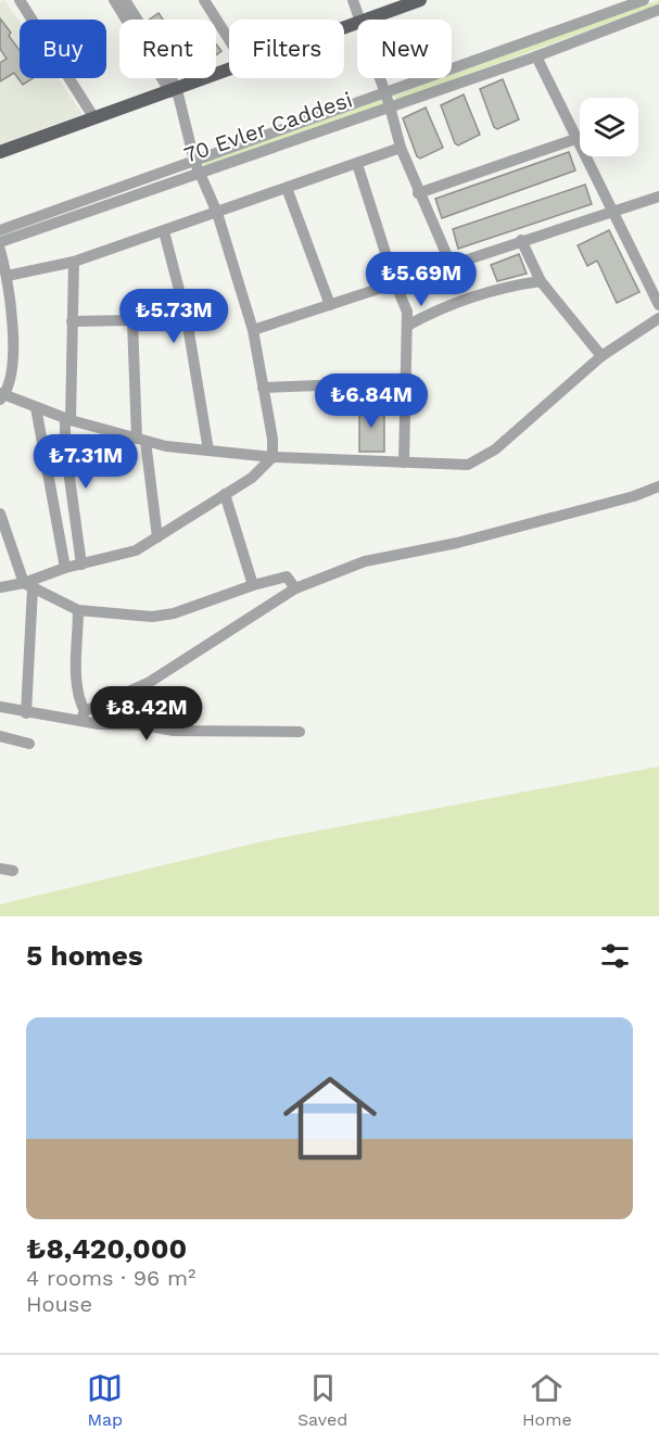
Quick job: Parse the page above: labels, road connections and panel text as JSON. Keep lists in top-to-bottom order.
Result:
{
  "streets": {
    "street": ["70 Evler Caddesi"]
  },
  "page": {
    "chip": [
      "Buy",
      "Rent",
      "Filters",
      "New"
    ],
    "price": [
      "₺5.69M",
      "₺5.73M",
      "₺6.84M",
      "₺7.31M",
      "₺8.42M"
    ],
    "heading": "5 homes",
    "list": [
      {
        "name": "₺8,420,000",
        "note": "4 rooms · 96 m² · House"
      }
    ],
    "tabs": ["Map", "Saved", "Home"]
  }
}
